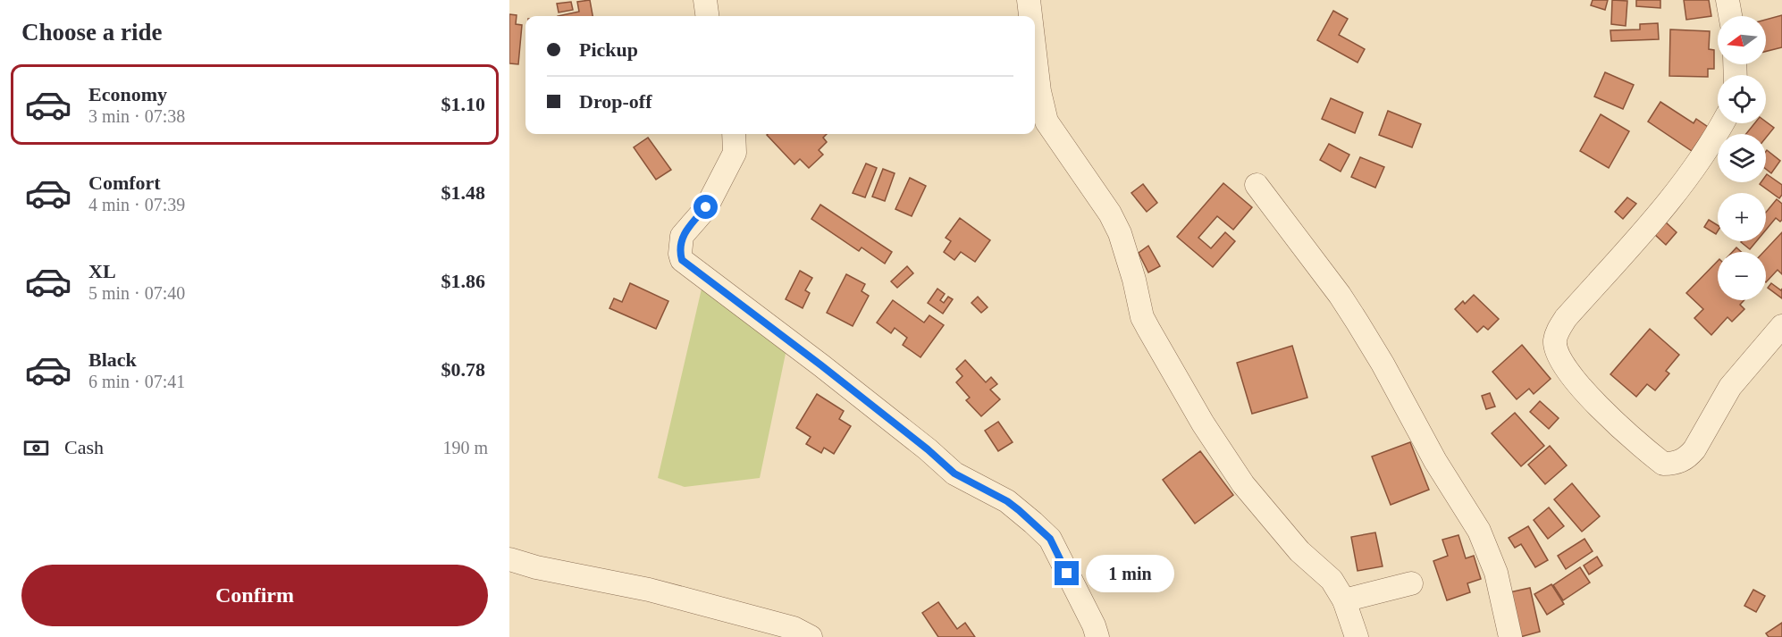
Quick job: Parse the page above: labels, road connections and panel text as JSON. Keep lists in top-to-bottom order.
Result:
{
  "north": "left",
  "page": {
    "heading": "Choose a ride",
    "map_buttons": ["+", "−"],
    "banner": ["Pickup", "Drop-off"],
    "list": [
      {
        "name": "Economy",
        "note": "3 min · 07:38",
        "value": "$1.10"
      },
      {
        "name": "Comfort",
        "note": "4 min · 07:39",
        "value": "$1.48"
      },
      {
        "name": "XL",
        "note": "5 min · 07:40",
        "value": "$1.86"
      },
      {
        "name": "Black",
        "note": "6 min · 07:41",
        "value": "$0.78"
      }
    ],
    "pay": ["Cash", "190 m"],
    "buttons": "Confirm",
    "bubble": "1 min"
  }
}
